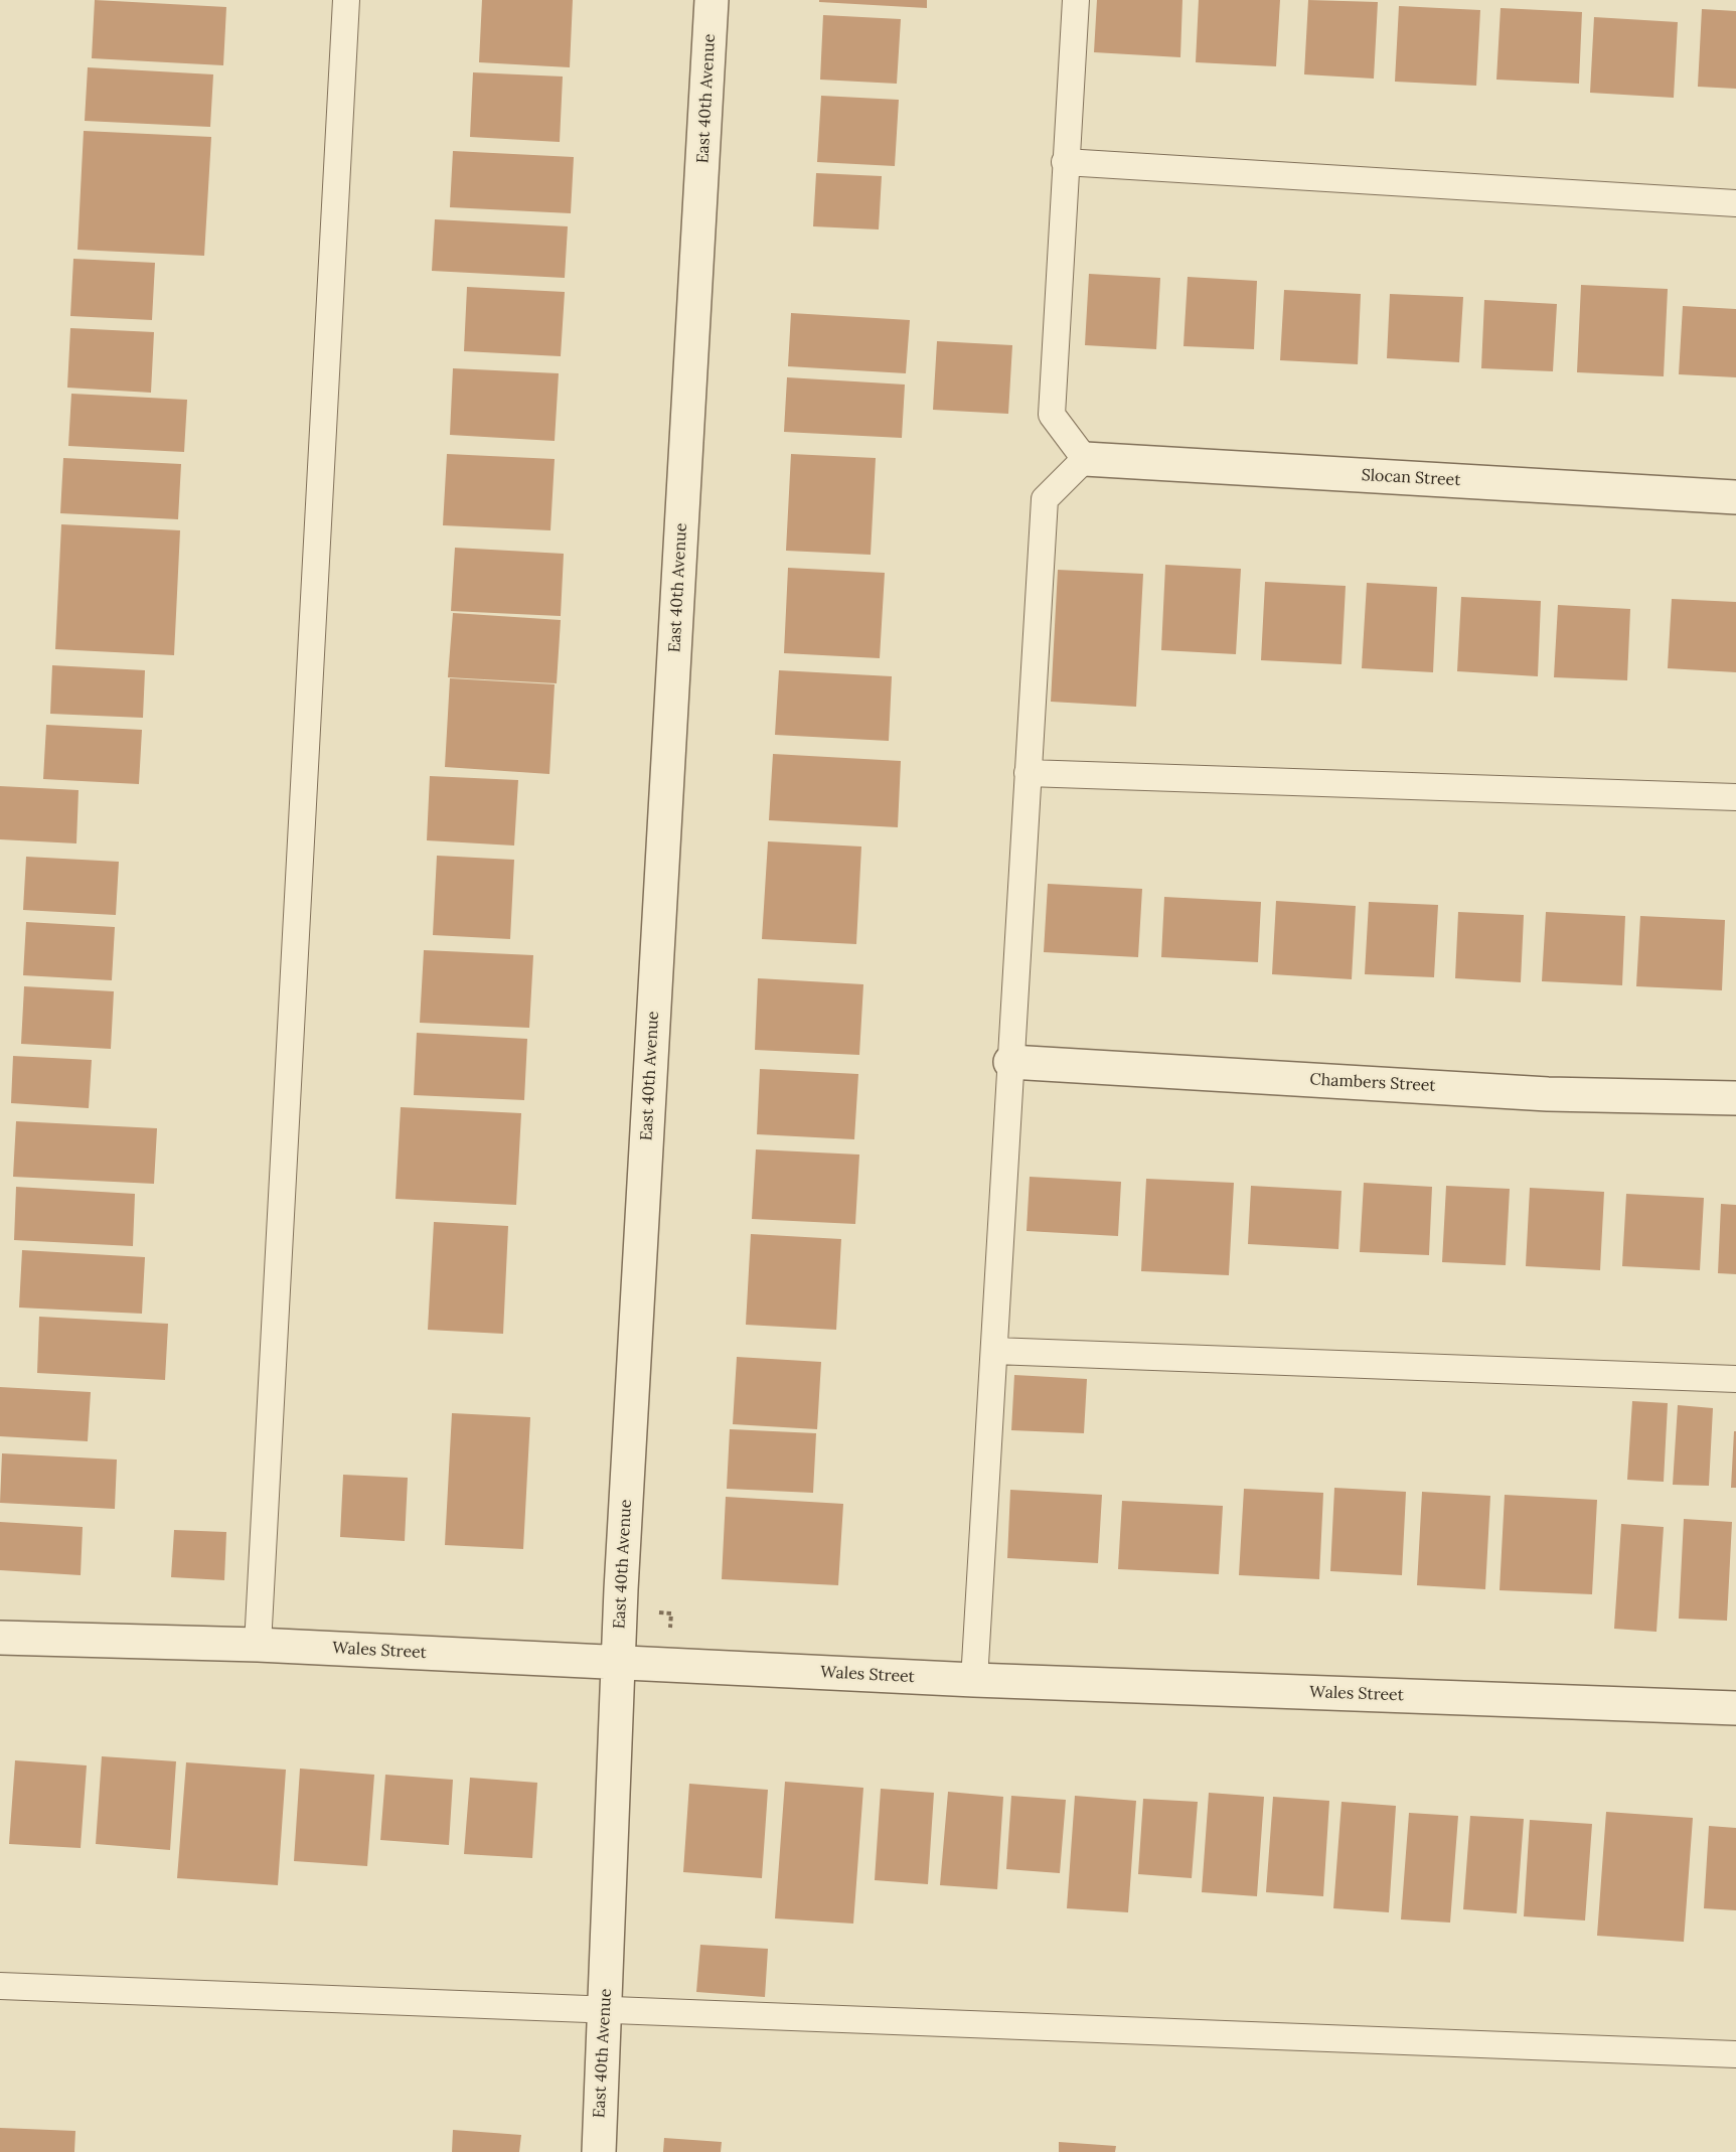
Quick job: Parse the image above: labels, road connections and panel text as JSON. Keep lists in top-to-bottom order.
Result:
{
  "streets": {
    "street": [
      "East 40th Avenue",
      "Slocan Street",
      "Chambers Street",
      "Wales Street"
    ]
  },
  "crossings": [
    ["East 40th Avenue", "Wales Street"]
  ]
}
